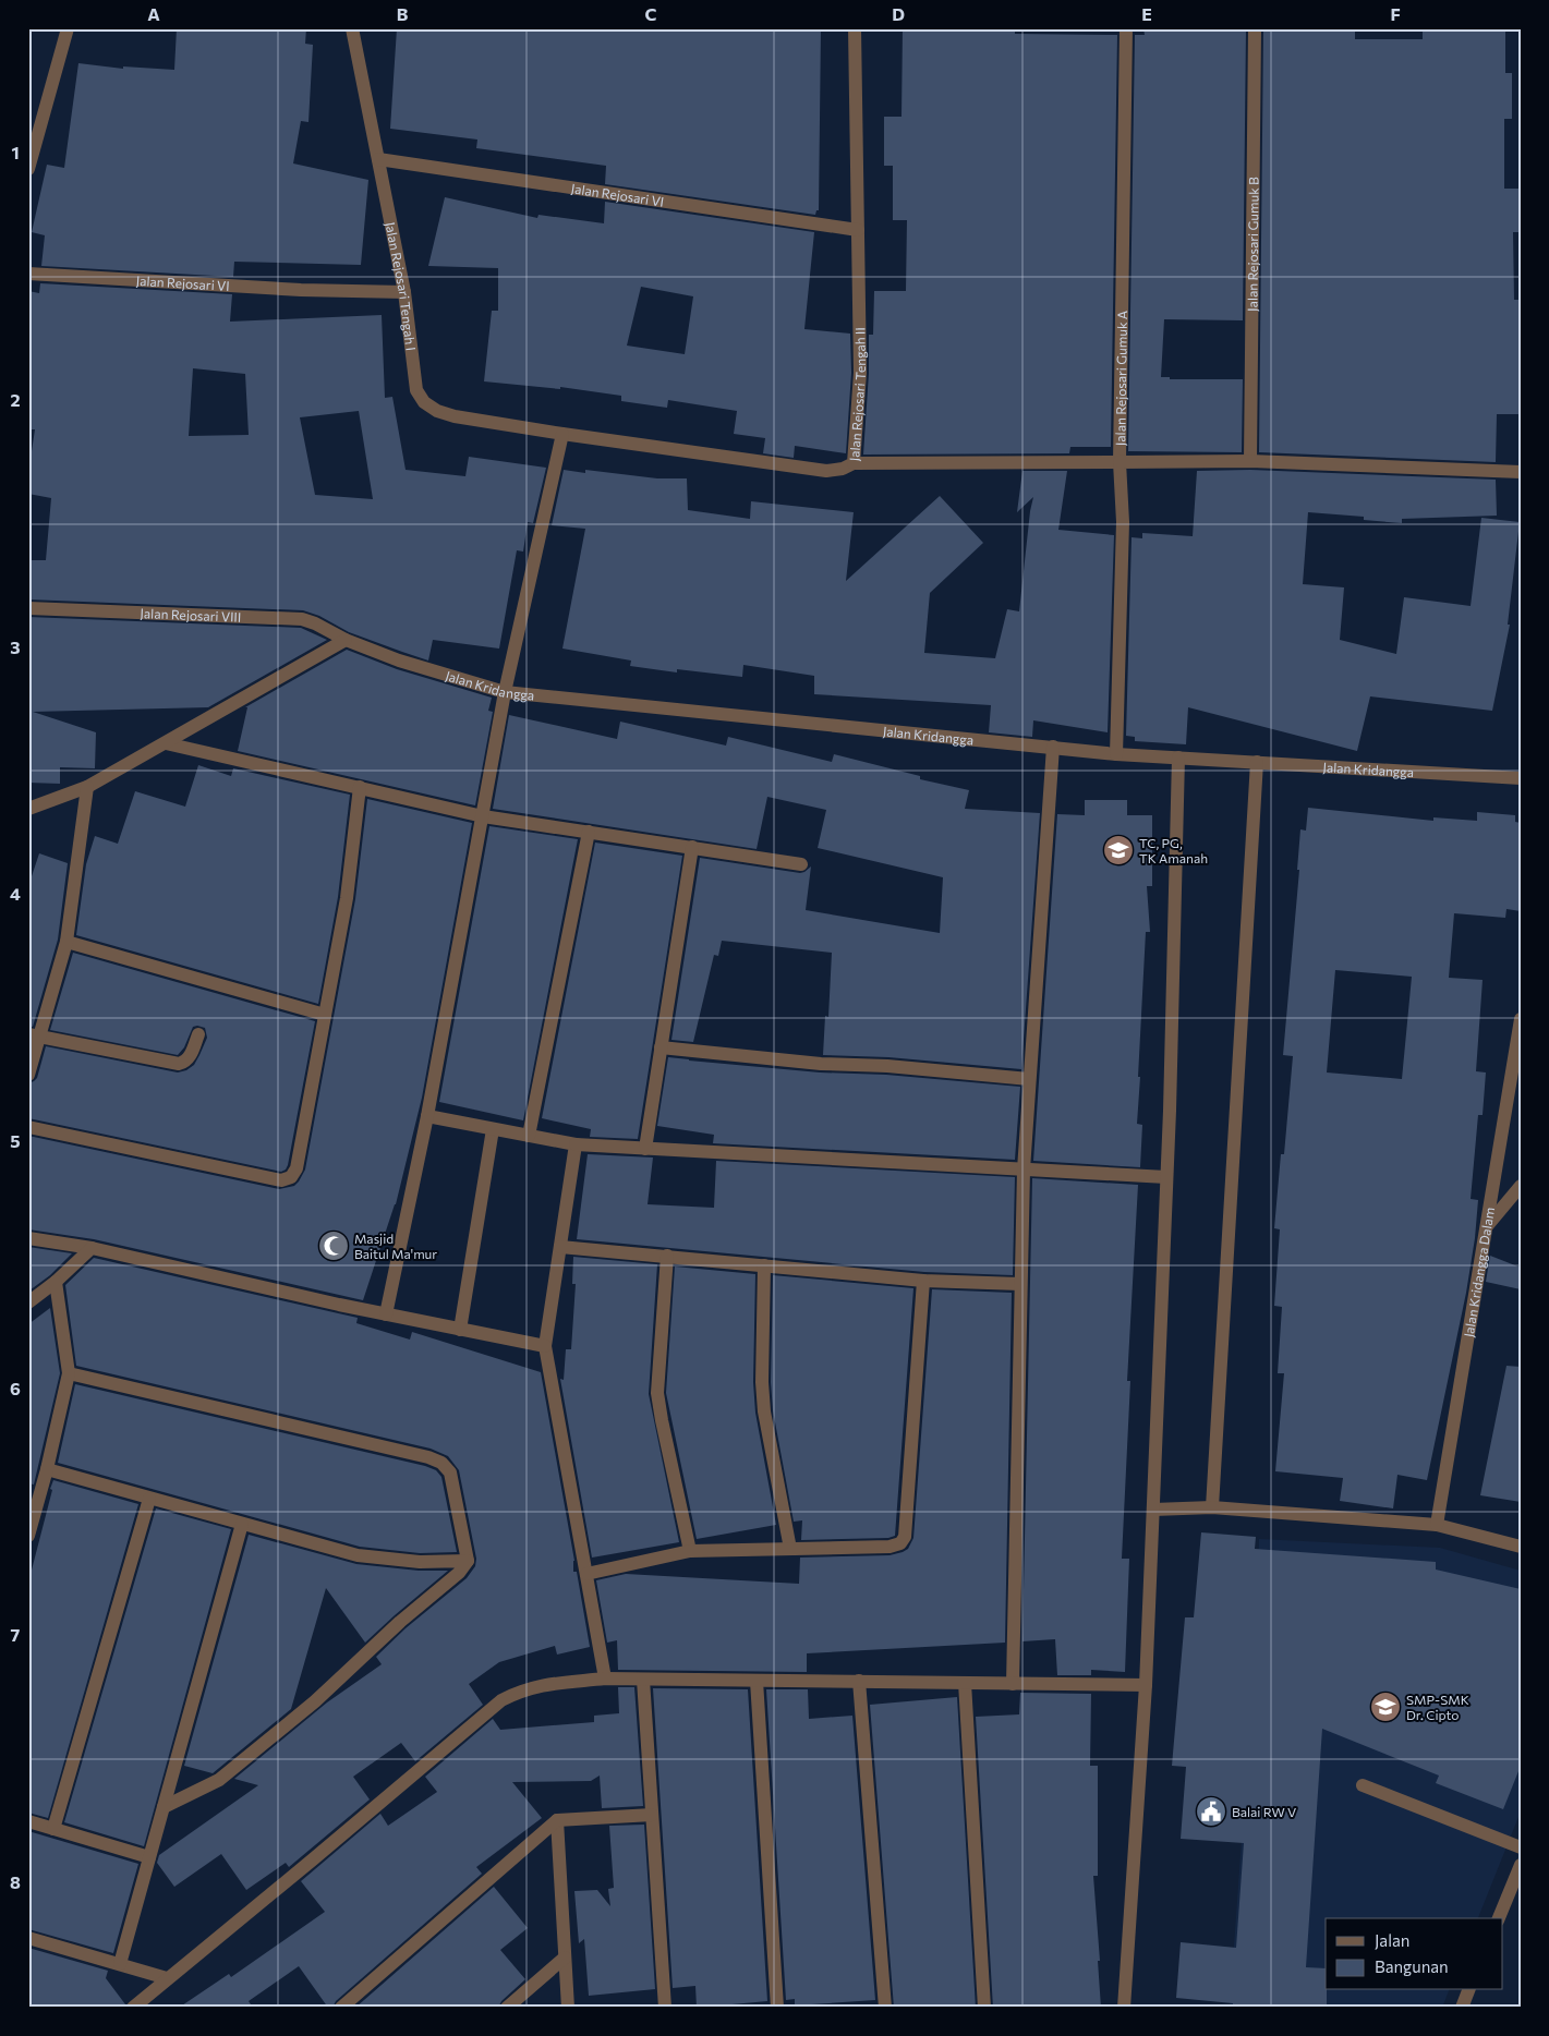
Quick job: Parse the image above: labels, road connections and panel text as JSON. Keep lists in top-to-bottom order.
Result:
{
  "streets": {
    "street": [
      "Jalan Rejosari VI",
      "Jalan Rejosari Gumuk B",
      "Jalan Rejosari Tengah I",
      "Jalan Rejosari Gumuk A",
      "Jalan Rejosari Tengah II",
      "Jalan Rejosari VIII",
      "Jalan Kridangga",
      "Jalan Kridangga Dalam"
    ]
  },
  "crossings": [
    ["Jalan Rejosari VI", "Jalan Rejosari Tengah I"],
    ["Jalan Rejosari VI", "Jalan Rejosari Tengah II"],
    ["Jalan Rejosari Tengah I", "Jalan Rejosari Tengah II"],
    ["Jalan Rejosari Gumuk A", "Jalan Rejosari Tengah II"],
    ["Jalan Rejosari VIII", "Jalan Kridangga"]
  ],
  "places": {
    "school or university": ["TC, PG, TK Amanah", "SMP-SMK Dr. Cipto"],
    "mosque": ["Masjid Baitul Ma'mur"],
    "public building": ["Balai RW V"]
  },
  "legend": ["Jalan", "Bangunan"],
  "grid": {
    "columns": [
      "A",
      "B",
      "C",
      "D",
      "E",
      "F"
    ],
    "rows": [
      "1",
      "2",
      "3",
      "4",
      "5",
      "6",
      "7",
      "8"
    ]
  }
}
